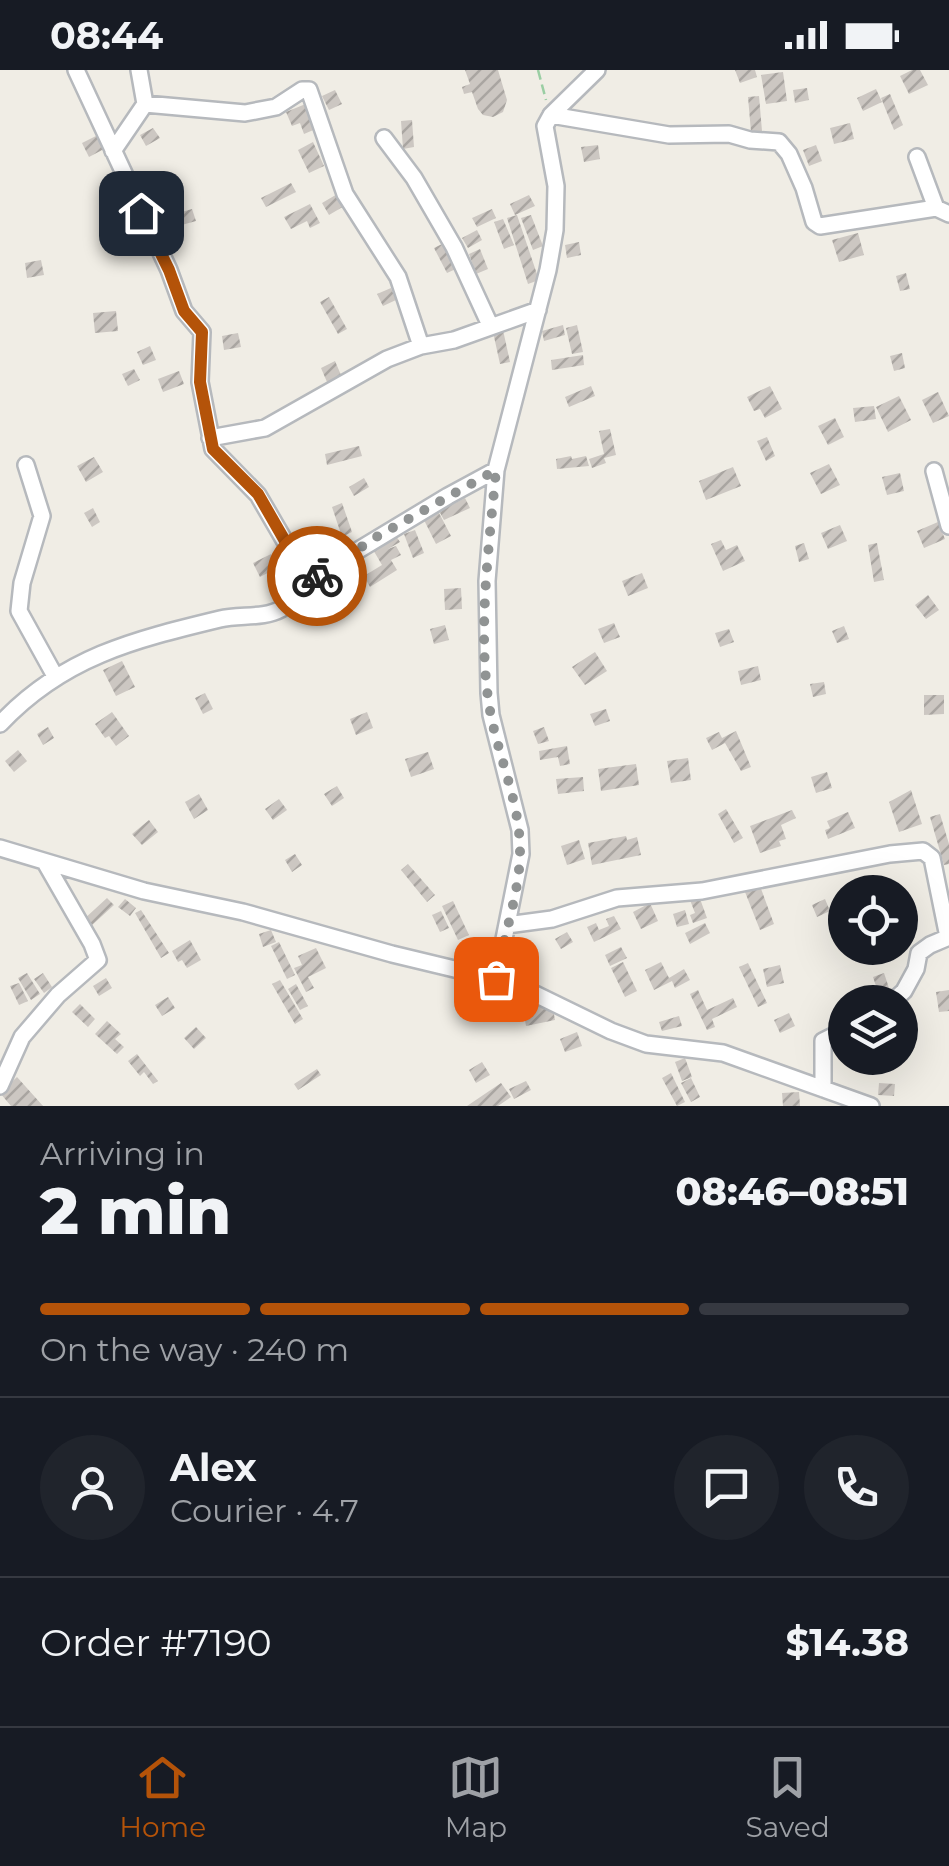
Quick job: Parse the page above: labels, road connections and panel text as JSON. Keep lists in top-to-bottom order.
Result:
{
  "page": {
    "status": "08:44",
    "heading": ["2 min", "Arriving in", "08:46–08:51"],
    "panel": [
      "Alex",
      "Courier · 4.7",
      "Order #7190",
      "$14.38"
    ],
    "bar": "On the way · 240 m",
    "tabs": ["Home", "Map", "Saved"]
  }
}
